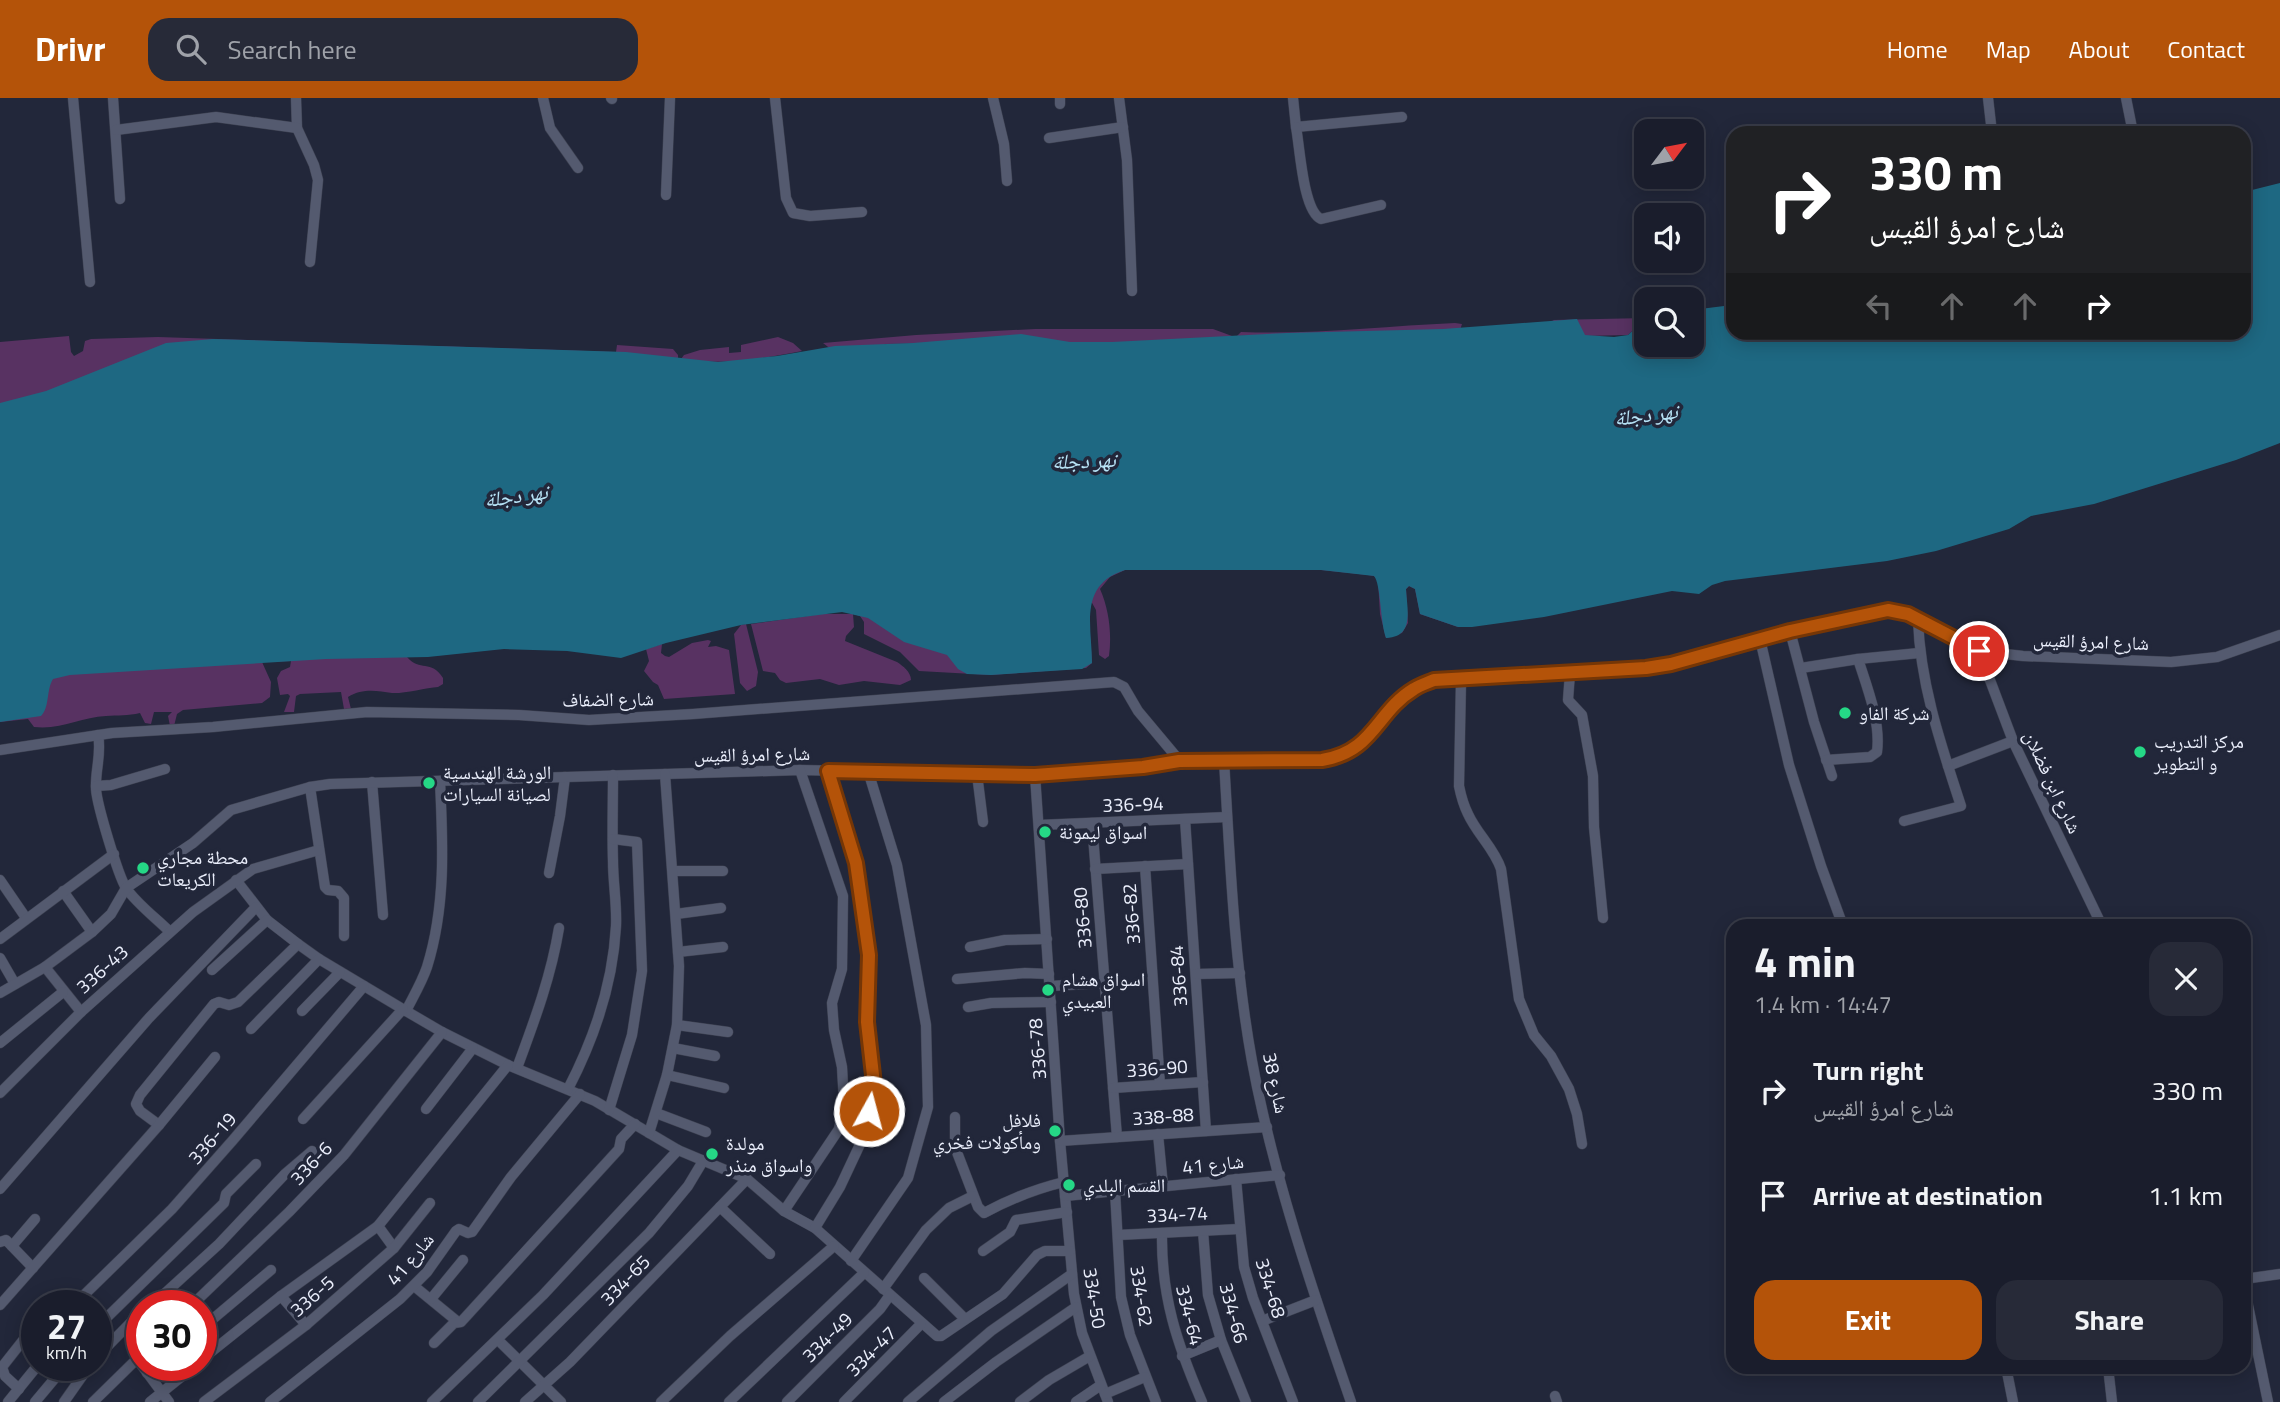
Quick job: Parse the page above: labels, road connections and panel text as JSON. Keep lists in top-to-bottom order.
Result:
{
  "streets": {
    "street": [
      "شارع امرؤ القيس",
      "شارع الضفاف",
      "شارع ابن فضلان",
      "336-94",
      "336-82",
      "336-80",
      "336-43",
      "336-84",
      "336-78",
      "336-90",
      "شارع 38",
      "338-88",
      "336-19",
      "336-6",
      "شارع 41",
      "334-74",
      "334-65",
      "334-68",
      "336-5",
      "334-62",
      "334-50",
      "334-66",
      "334-64",
      "334-49",
      "334-47"
    ]
  },
  "crossings": [
    ["شارع امرؤ القيس", "شارع الضفاف"],
    ["شارع امرؤ القيس", "شارع ابن فضلان"],
    ["شارع امرؤ القيس", "336-78"],
    ["شارع امرؤ القيس", "شارع 38"],
    ["336-94", "336-80"],
    ["336-94", "336-84"],
    ["336-94", "336-78"],
    ["336-94", "شارع 38"],
    ["336-82", "336-90"],
    ["336-80", "336-90"],
    ["336-80", "338-88"],
    ["336-84", "336-90"],
    ["336-84", "338-88"],
    ["336-78", "338-88"],
    ["336-78", "شارع 41"],
    ["336-78", "334-50"],
    ["شارع 38", "338-88"],
    ["شارع 38", "شارع 41"],
    ["شارع 41", "334-68"],
    ["شارع 41", "334-62"],
    ["شارع 41", "334-50"],
    ["334-74", "334-68"],
    ["334-74", "334-62"],
    ["334-74", "334-66"],
    ["334-74", "334-64"]
  ],
  "water": ["نهر دجلة"],
  "places": [
    "شركة الفاو",
    "مركز التدريب و التطوير",
    "الورشة الهندسية لصيانة السيارات",
    "اسواق ليمونة",
    "محطة مجاري الكريعات",
    "اسواق هشام العبيدي",
    "فلافل ومأكولات فخري",
    "مولدة واسواق منذر",
    "القسم البلدي"
  ],
  "north": "top right",
  "page": {
    "header": "Drivr",
    "search": "Search here",
    "nav": [
      "Home",
      "Map",
      "About",
      "Contact"
    ],
    "turn": ["330 m", "شارع امرؤ القيس"],
    "heading": ["4 min", "1.4 km · 14:47"],
    "list": [
      {
        "name": "Turn right",
        "note": "شارع امرؤ القيس",
        "value": "330 m"
      },
      {
        "name": "Arrive at destination",
        "value": "1.1 km"
      }
    ],
    "buttons": ["Exit", "Share"],
    "speed": "27 km/h",
    "limit": "30"
  }
}
